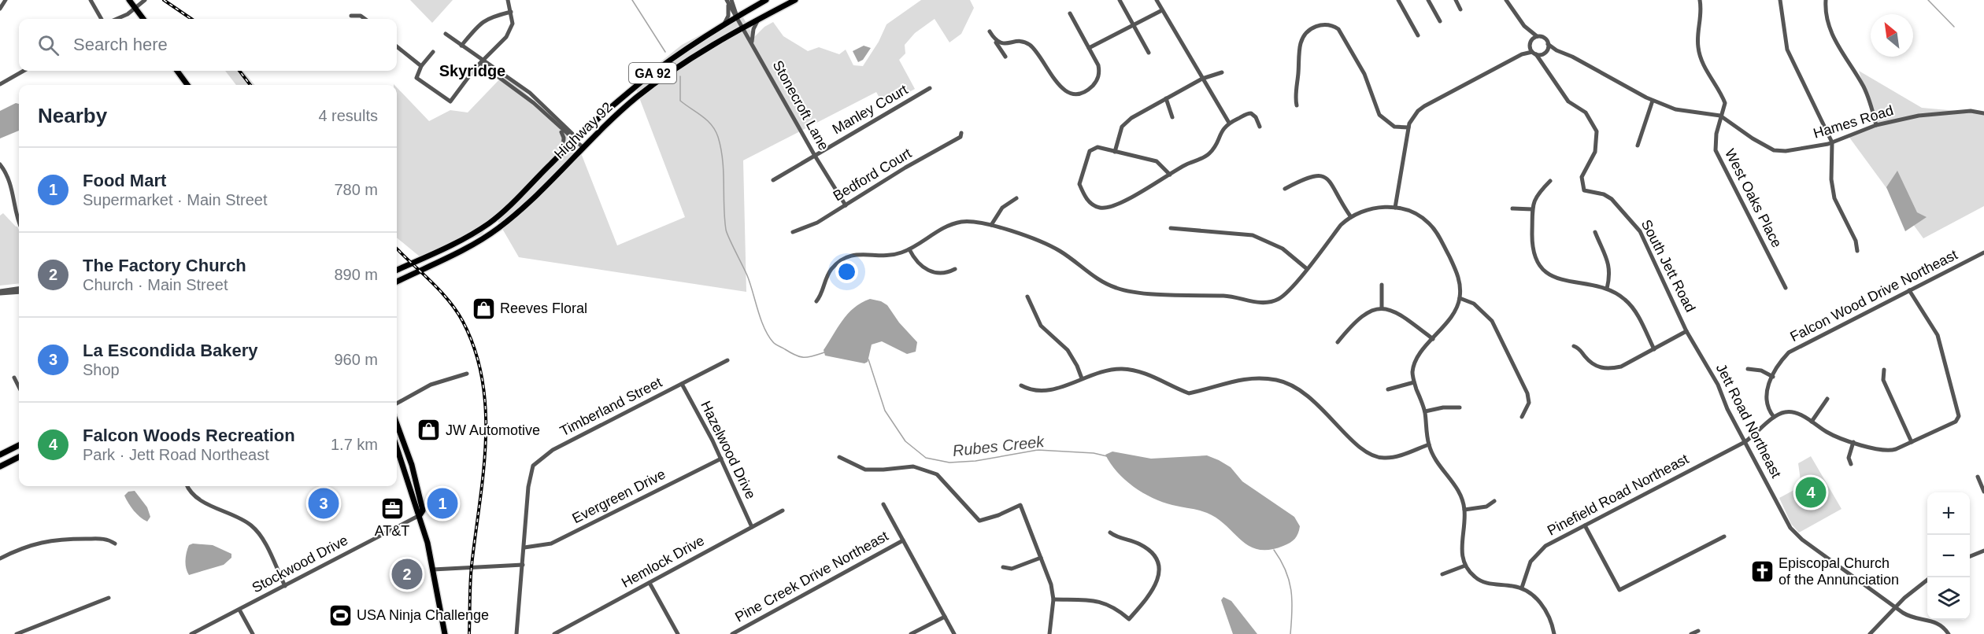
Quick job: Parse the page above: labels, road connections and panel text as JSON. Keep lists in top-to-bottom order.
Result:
{
  "streets": {
    "main road": ["GA 92", "Highway 92"],
    "street": [
      "Stonecroft Lane",
      "Manley Court",
      "Hames Road",
      "Bedford Court",
      "West Oaks Place",
      "South Jett Road",
      "Falcon Wood Drive Northeast",
      "Timberland Street",
      "Jett Road Northeast",
      "Hazelwood Drive",
      "Pinefield Road Northeast",
      "Evergreen Drive",
      "Hemlock Drive",
      "Stockwood Drive",
      "Pine Creek Drive Northeast"
    ]
  },
  "crossings": [
    ["Stonecroft Lane", "Manley Court"],
    ["Stonecroft Lane", "Highway 92"],
    ["Stonecroft Lane", "Bedford Court"],
    ["Hames Road", "West Oaks Place"],
    ["Hames Road", "South Jett Road"],
    ["South Jett Road", "Jett Road Northeast"],
    ["Falcon Wood Drive Northeast", "Pinefield Road Northeast"],
    ["Timberland Street", "Hazelwood Drive"],
    ["Timberland Street", "Evergreen Drive"],
    ["Jett Road Northeast", "Pinefield Road Northeast"],
    ["Hazelwood Drive", "Evergreen Drive"],
    ["Hazelwood Drive", "Hemlock Drive"]
  ],
  "districts": ["Skyridge"],
  "water": ["Rubes Creek"],
  "places": {
    "shop": ["Reeves Floral", "JW Automotive"],
    "office": ["AT&T"],
    "church": ["Episcopal Church of the Annunciation"],
    "sports": ["USA Ninja Challenge"]
  },
  "north": "top left",
  "page": {
    "search": "Search here",
    "heading": ["Nearby", "4 results"],
    "list": [
      {
        "mark": "1",
        "name": "Food Mart",
        "note": "Supermarket · Main Street",
        "value": "780 m"
      },
      {
        "mark": "2",
        "name": "The Factory Church",
        "note": "Church · Main Street",
        "value": "890 m"
      },
      {
        "mark": "3",
        "name": "La Escondida Bakery",
        "note": "Shop",
        "value": "960 m"
      },
      {
        "mark": "4",
        "name": "Falcon Woods Recreation",
        "note": "Park · Jett Road Northeast",
        "value": "1.7 km"
      }
    ],
    "pins": [
      "4",
      "1",
      "3",
      "2"
    ],
    "map_buttons": ["+", "−"]
  }
}
